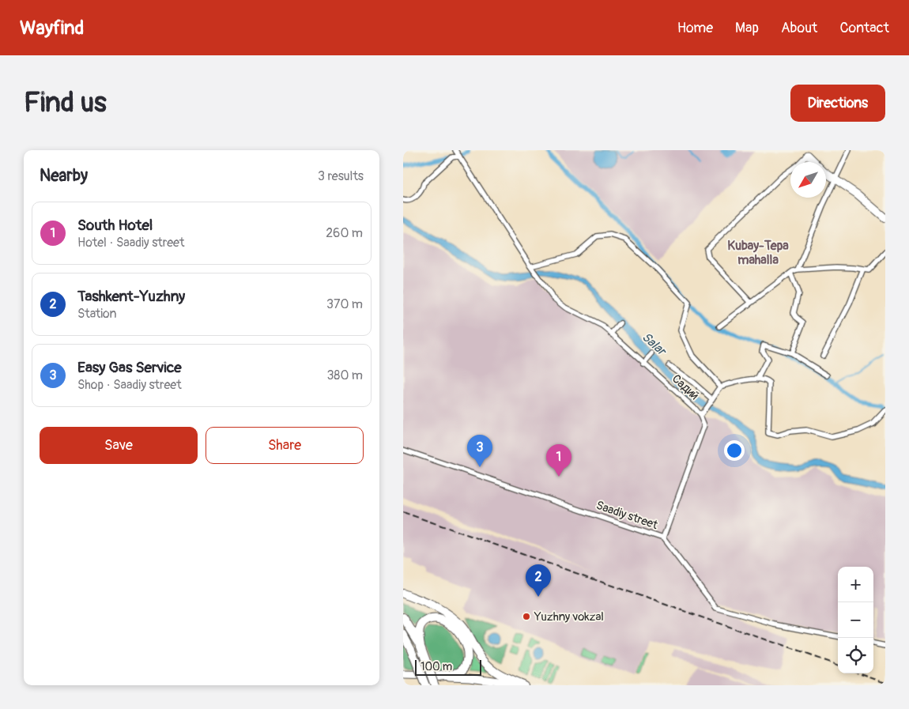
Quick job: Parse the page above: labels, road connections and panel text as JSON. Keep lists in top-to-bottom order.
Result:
{
  "streets": {
    "street": ["Садий", "Saadiy street"]
  },
  "crossings": [
    ["Садий", "Saadiy street"]
  ],
  "districts": ["Kubay-Tepa mahalla"],
  "water": ["Salar"],
  "places": ["Yuzhny vokzal"],
  "scale_bar": "100 m",
  "north": "bottom left",
  "page": {
    "header": "Wayfind",
    "nav": [
      "Home",
      "Map",
      "About",
      "Contact"
    ],
    "buttons": [
      "Directions",
      ["Save", "Share"]
    ],
    "title": "Find us",
    "heading": ["Nearby", "3 results"],
    "list": [
      {
        "mark": "1",
        "name": "South Hotel",
        "note": "Hotel · Saadiy street",
        "value": "260 m"
      },
      {
        "mark": "2",
        "name": "Tashkent-Yuzhny",
        "note": "Station",
        "value": "370 m"
      },
      {
        "mark": "3",
        "name": "Easy Gas Service",
        "note": "Shop · Saadiy street",
        "value": "380 m"
      }
    ],
    "pins": ["3", "1", "2"],
    "map_buttons": ["+", "−"],
    "scale": "100 m"
  }
}
